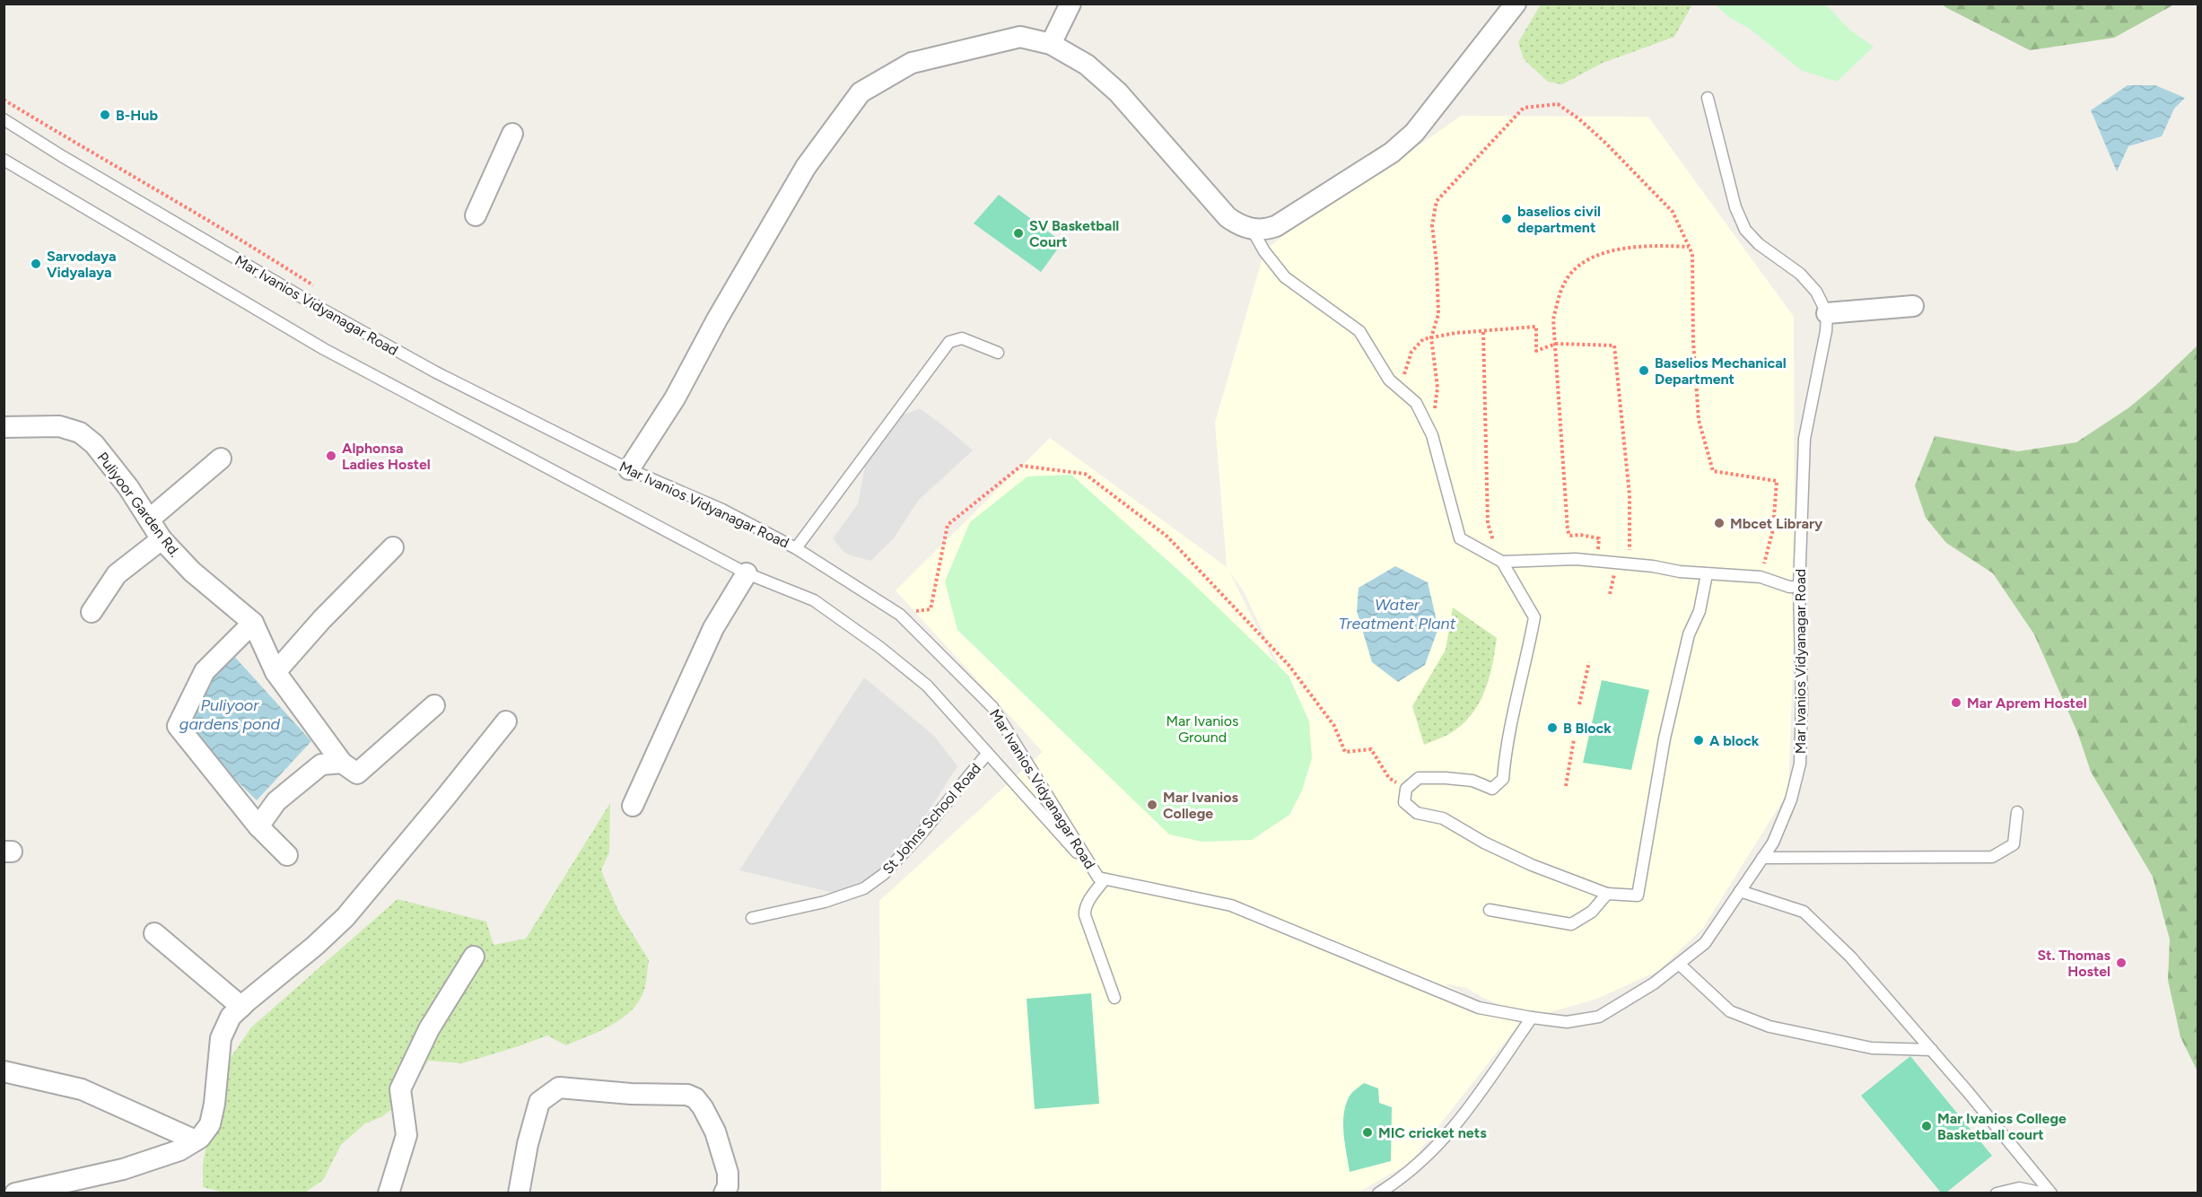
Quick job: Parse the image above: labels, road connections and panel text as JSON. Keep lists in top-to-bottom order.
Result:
{
  "streets": {
    "street": ["Puliyoor Garden Rd."],
    "lane": ["Mar Ivanios Vidyanagar Road", "St Johns School Road"]
  },
  "water": ["Water Treatment Plant", "Puliyoor gardens pond"],
  "parks": ["Mar Ivanios Ground"],
  "places": [
    "B-Hub",
    "baselios civil department",
    "SV Basketball Court",
    "Sarvodaya Vidyalaya",
    "Baselios Mechanical Department",
    "Alphonsa Ladies Hostel",
    "Mbcet Library",
    "Mar Aprem Hostel",
    "B Block",
    "A block",
    "Mar Ivanios College",
    "St. Thomas Hostel",
    "Mar Ivanios College Basketball court",
    "MIC cricket nets"
  ]
}
